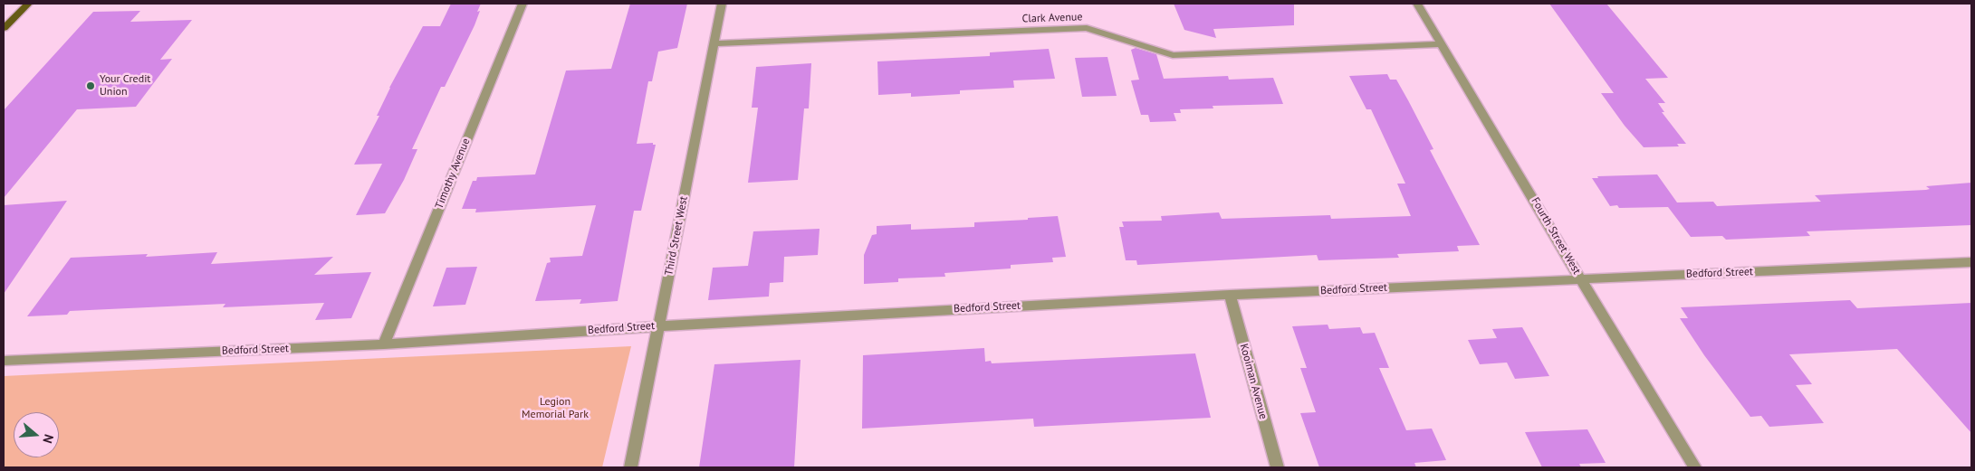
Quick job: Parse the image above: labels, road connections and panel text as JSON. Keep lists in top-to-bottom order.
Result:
{
  "streets": {
    "street": [
      "Clark Avenue",
      "Timothy Avenue",
      "Third Street West",
      "Fourth Street West",
      "Bedford Street",
      "Kooiman Avenue"
    ]
  },
  "crossings": [
    ["Clark Avenue", "Third Street West"],
    ["Clark Avenue", "Fourth Street West"],
    ["Timothy Avenue", "Bedford Street"],
    ["Third Street West", "Bedford Street"],
    ["Fourth Street West", "Bedford Street"],
    ["Bedford Street", "Kooiman Avenue"]
  ],
  "parks": ["Legion Memorial Park"],
  "places": ["Your Credit Union"],
  "north": "right"
}
